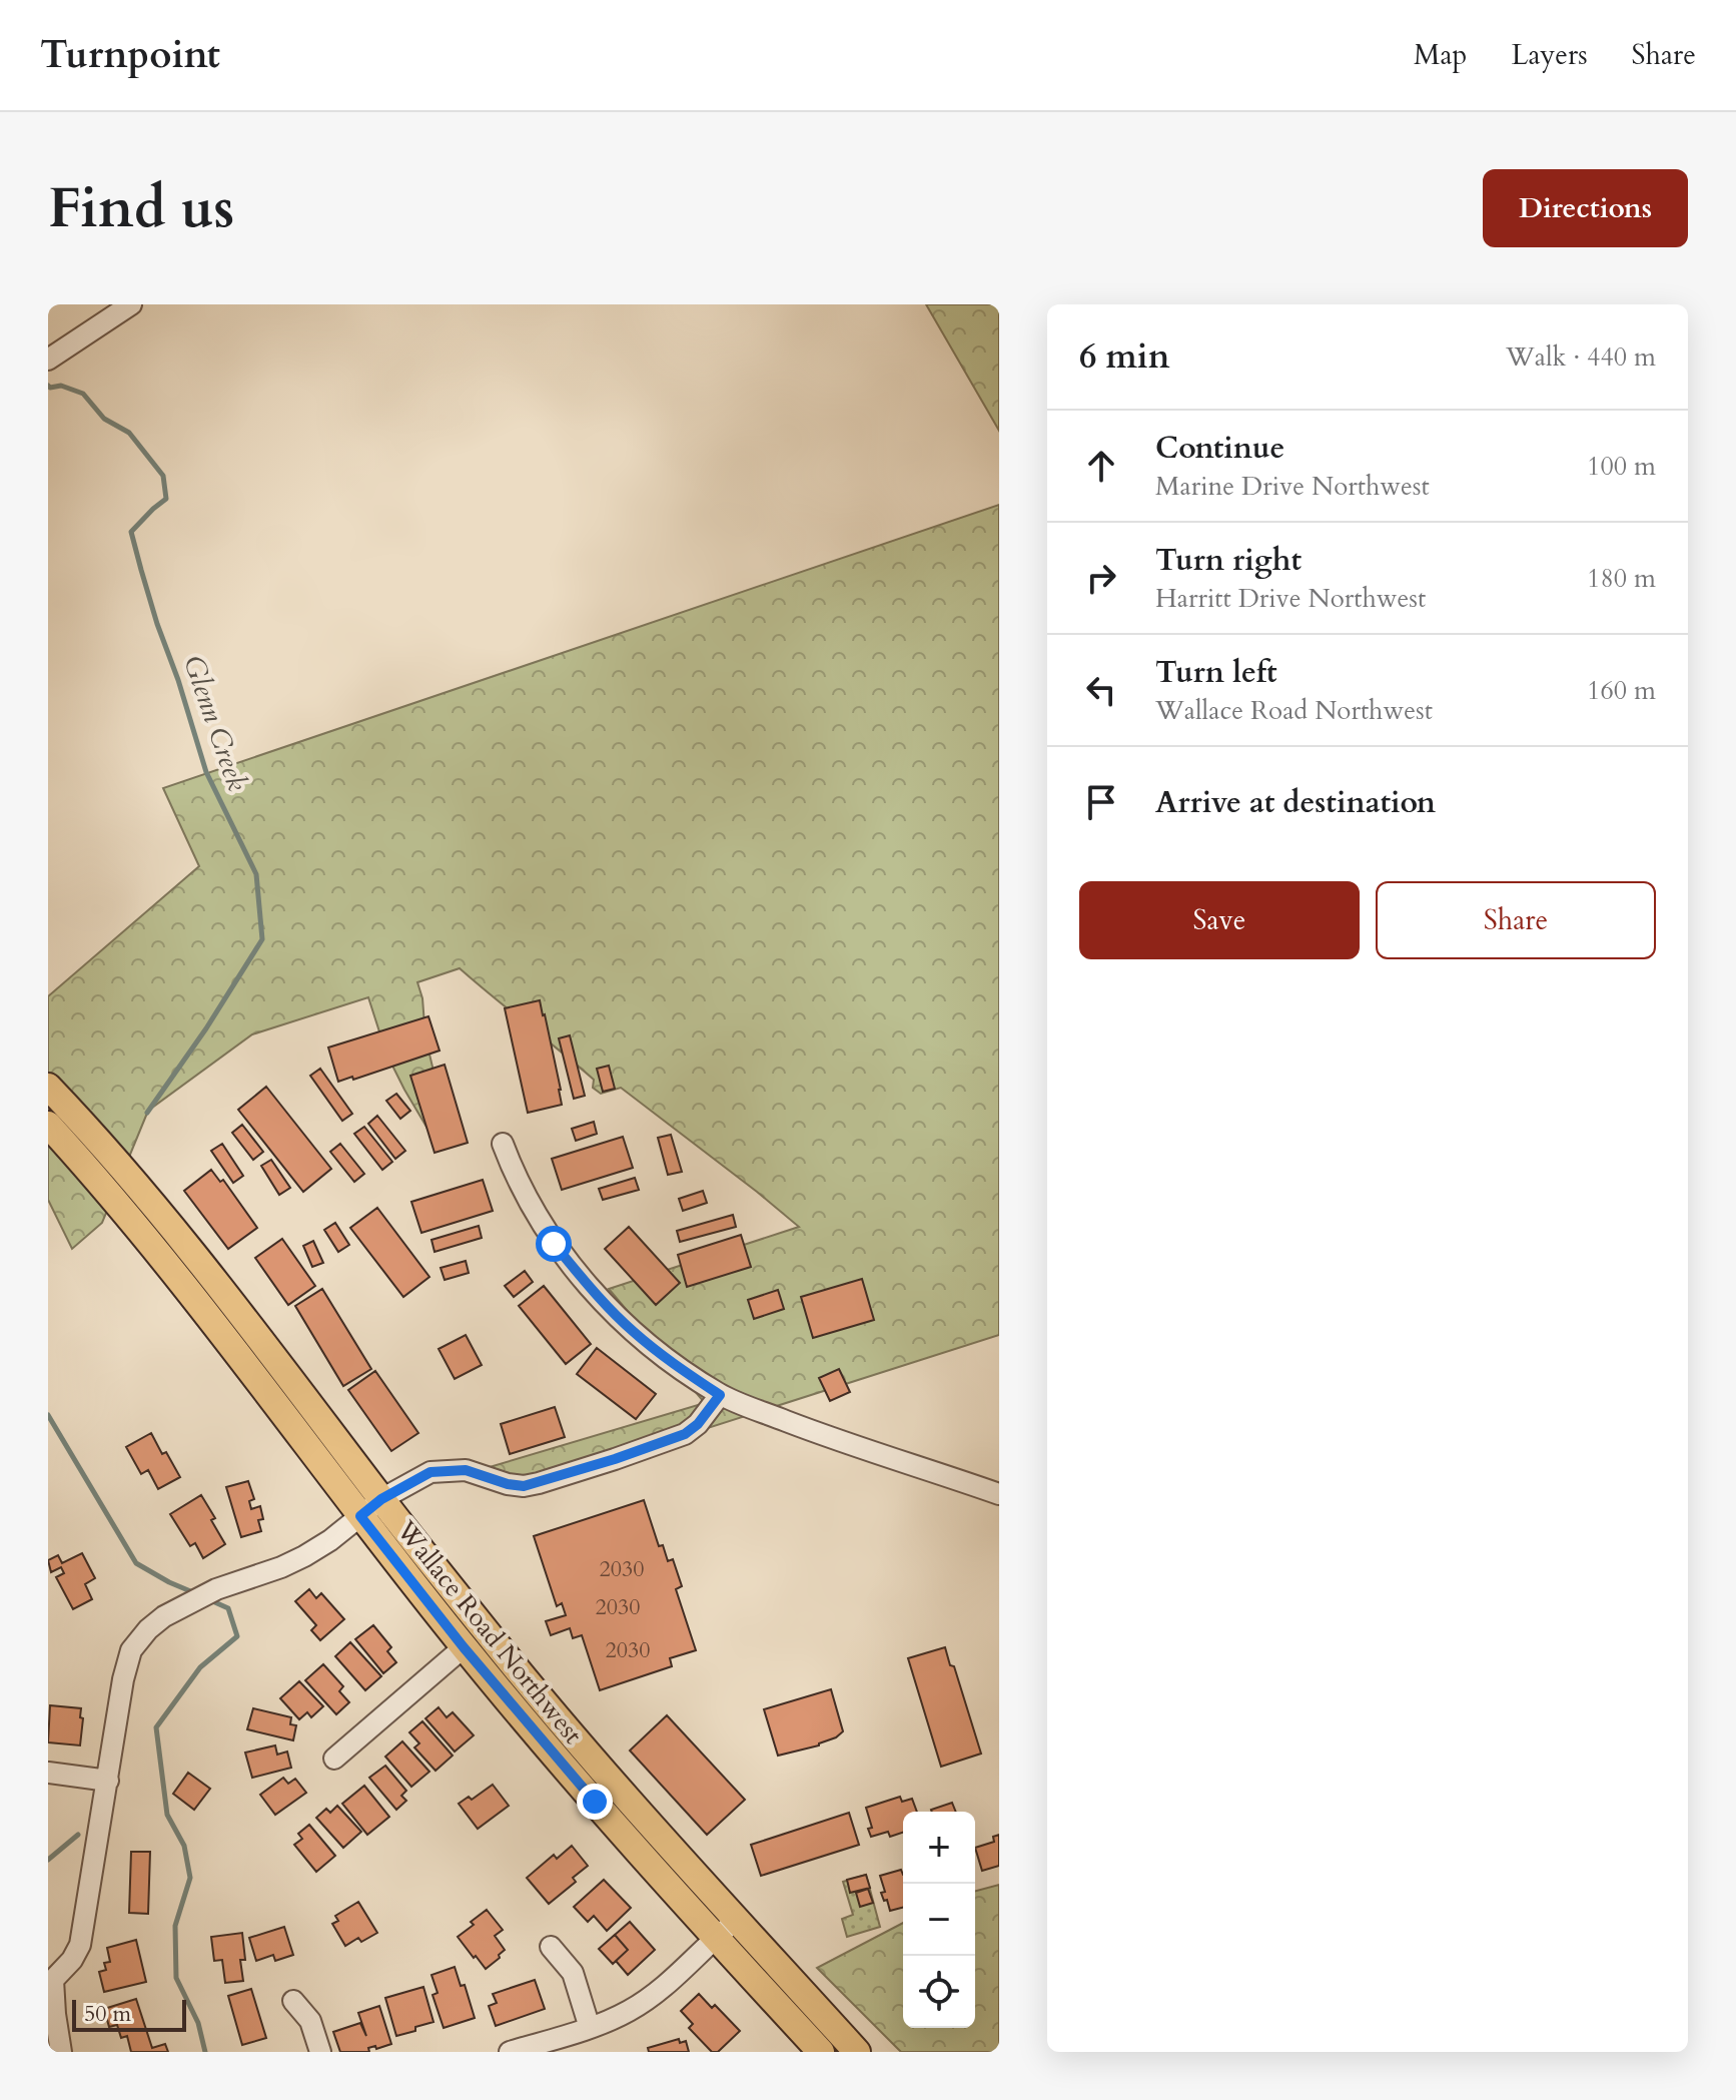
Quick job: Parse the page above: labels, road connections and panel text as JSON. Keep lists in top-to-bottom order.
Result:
{
  "streets": {
    "main road": ["Wallace Road Northwest"]
  },
  "water": ["Glenn Creek"],
  "house_numbers": ["2030", "2030", "2030"],
  "scale_bar": "50 m",
  "page": {
    "header": "Turnpoint",
    "nav": ["Map", "Layers", "Share"],
    "buttons": [
      "Directions",
      ["Save", "Share"]
    ],
    "title": "Find us",
    "heading": ["6 min", "Walk · 440 m"],
    "list": [
      ["Continue", "Marine Drive Northwest", "100 m"],
      ["Turn right", "Harritt Drive Northwest", "180 m"],
      ["Turn left", "Wallace Road Northwest", "160 m"],
      "Arrive at destination"
    ],
    "map_buttons": ["+", "−"],
    "scale": "50 m"
  }
}
